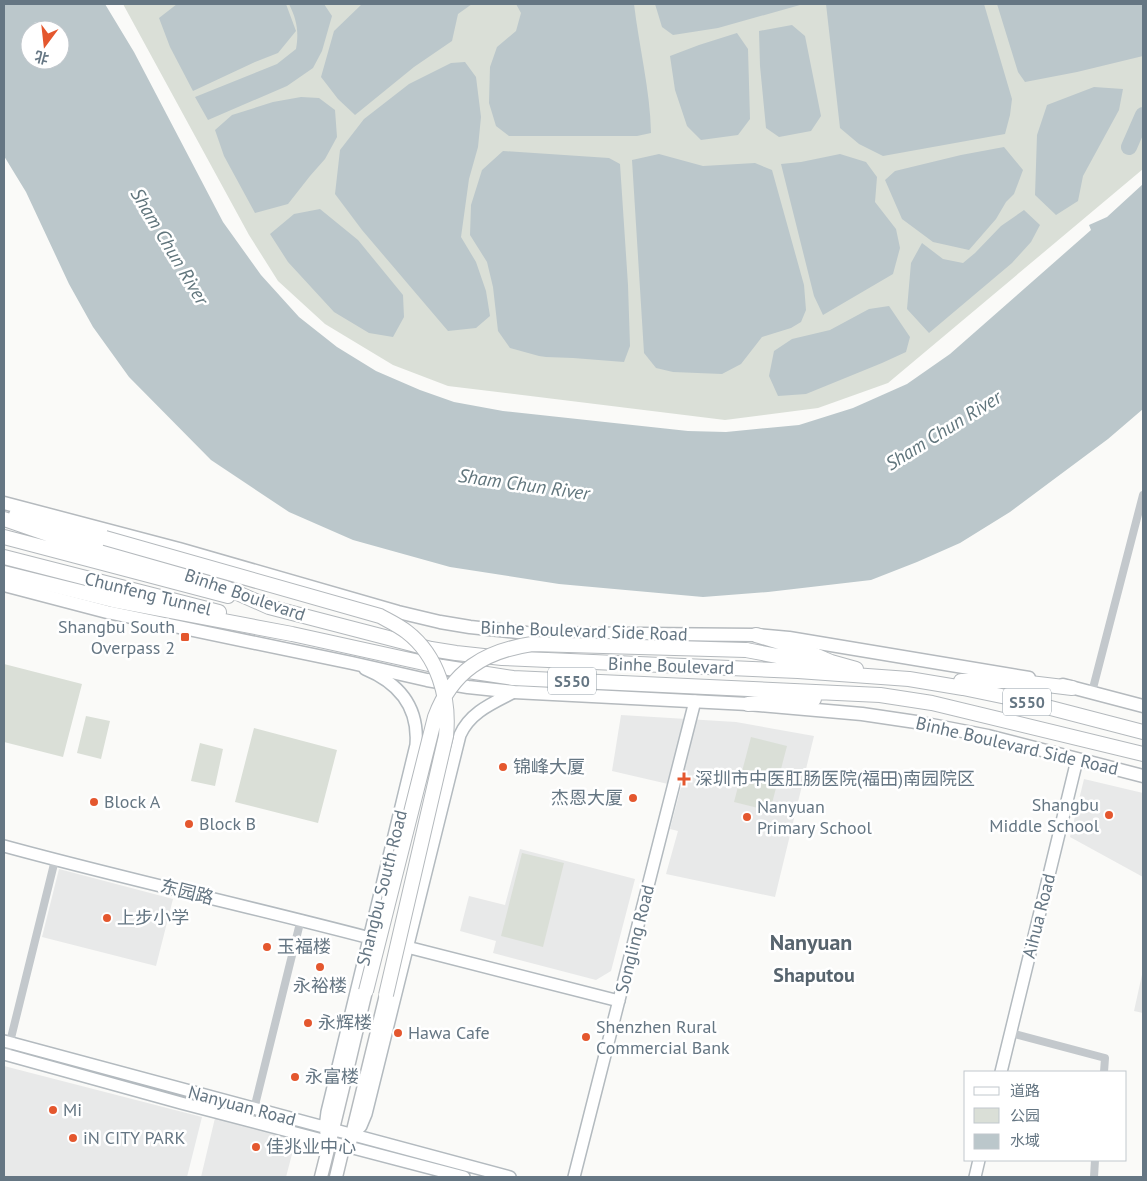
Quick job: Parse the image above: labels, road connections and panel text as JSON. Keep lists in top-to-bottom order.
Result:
{
  "streets": {
    "highway": ["Chunfeng Tunnel", "Binhe Boulevard", "S550"],
    "main road": ["Binhe Boulevard Side Road", "Shangbu South Road"],
    "street": [
      "东园路",
      "Aihua Road",
      "Songling Road",
      "Nanyuan Road"
    ]
  },
  "crossings": [
    ["Chunfeng Tunnel", "Binhe Boulevard"],
    ["Binhe Boulevard Side Road", "Shangbu South Road"],
    ["Binhe Boulevard Side Road", "Aihua Road"],
    ["Binhe Boulevard Side Road", "Songling Road"],
    ["Shangbu South Road", "东园路"],
    ["Shangbu South Road", "Nanyuan Road"]
  ],
  "districts": ["Nanyuan", "Shaputou"],
  "water": ["Sham Chun River"],
  "places": {
    "transit": ["Shangbu South Overpass 2"],
    "other": [
      "锦峰大厦",
      "杰恩大厦",
      "Block A",
      "Shangbu Middle School",
      "Nanyuan Primary School",
      "Block B",
      "上步小学",
      "玉福楼",
      "永裕楼",
      "永辉楼",
      "Hawa Cafe",
      "Shenzhen Rural Commercial Bank",
      "永富楼",
      "Mi",
      "iN CITY PARK",
      "佳兆业中心"
    ],
    "health": ["深圳市中医肛肠医院(福田)南园院区"]
  },
  "legend": ["道路", "公园", "水域"],
  "north": "bottom"
}
